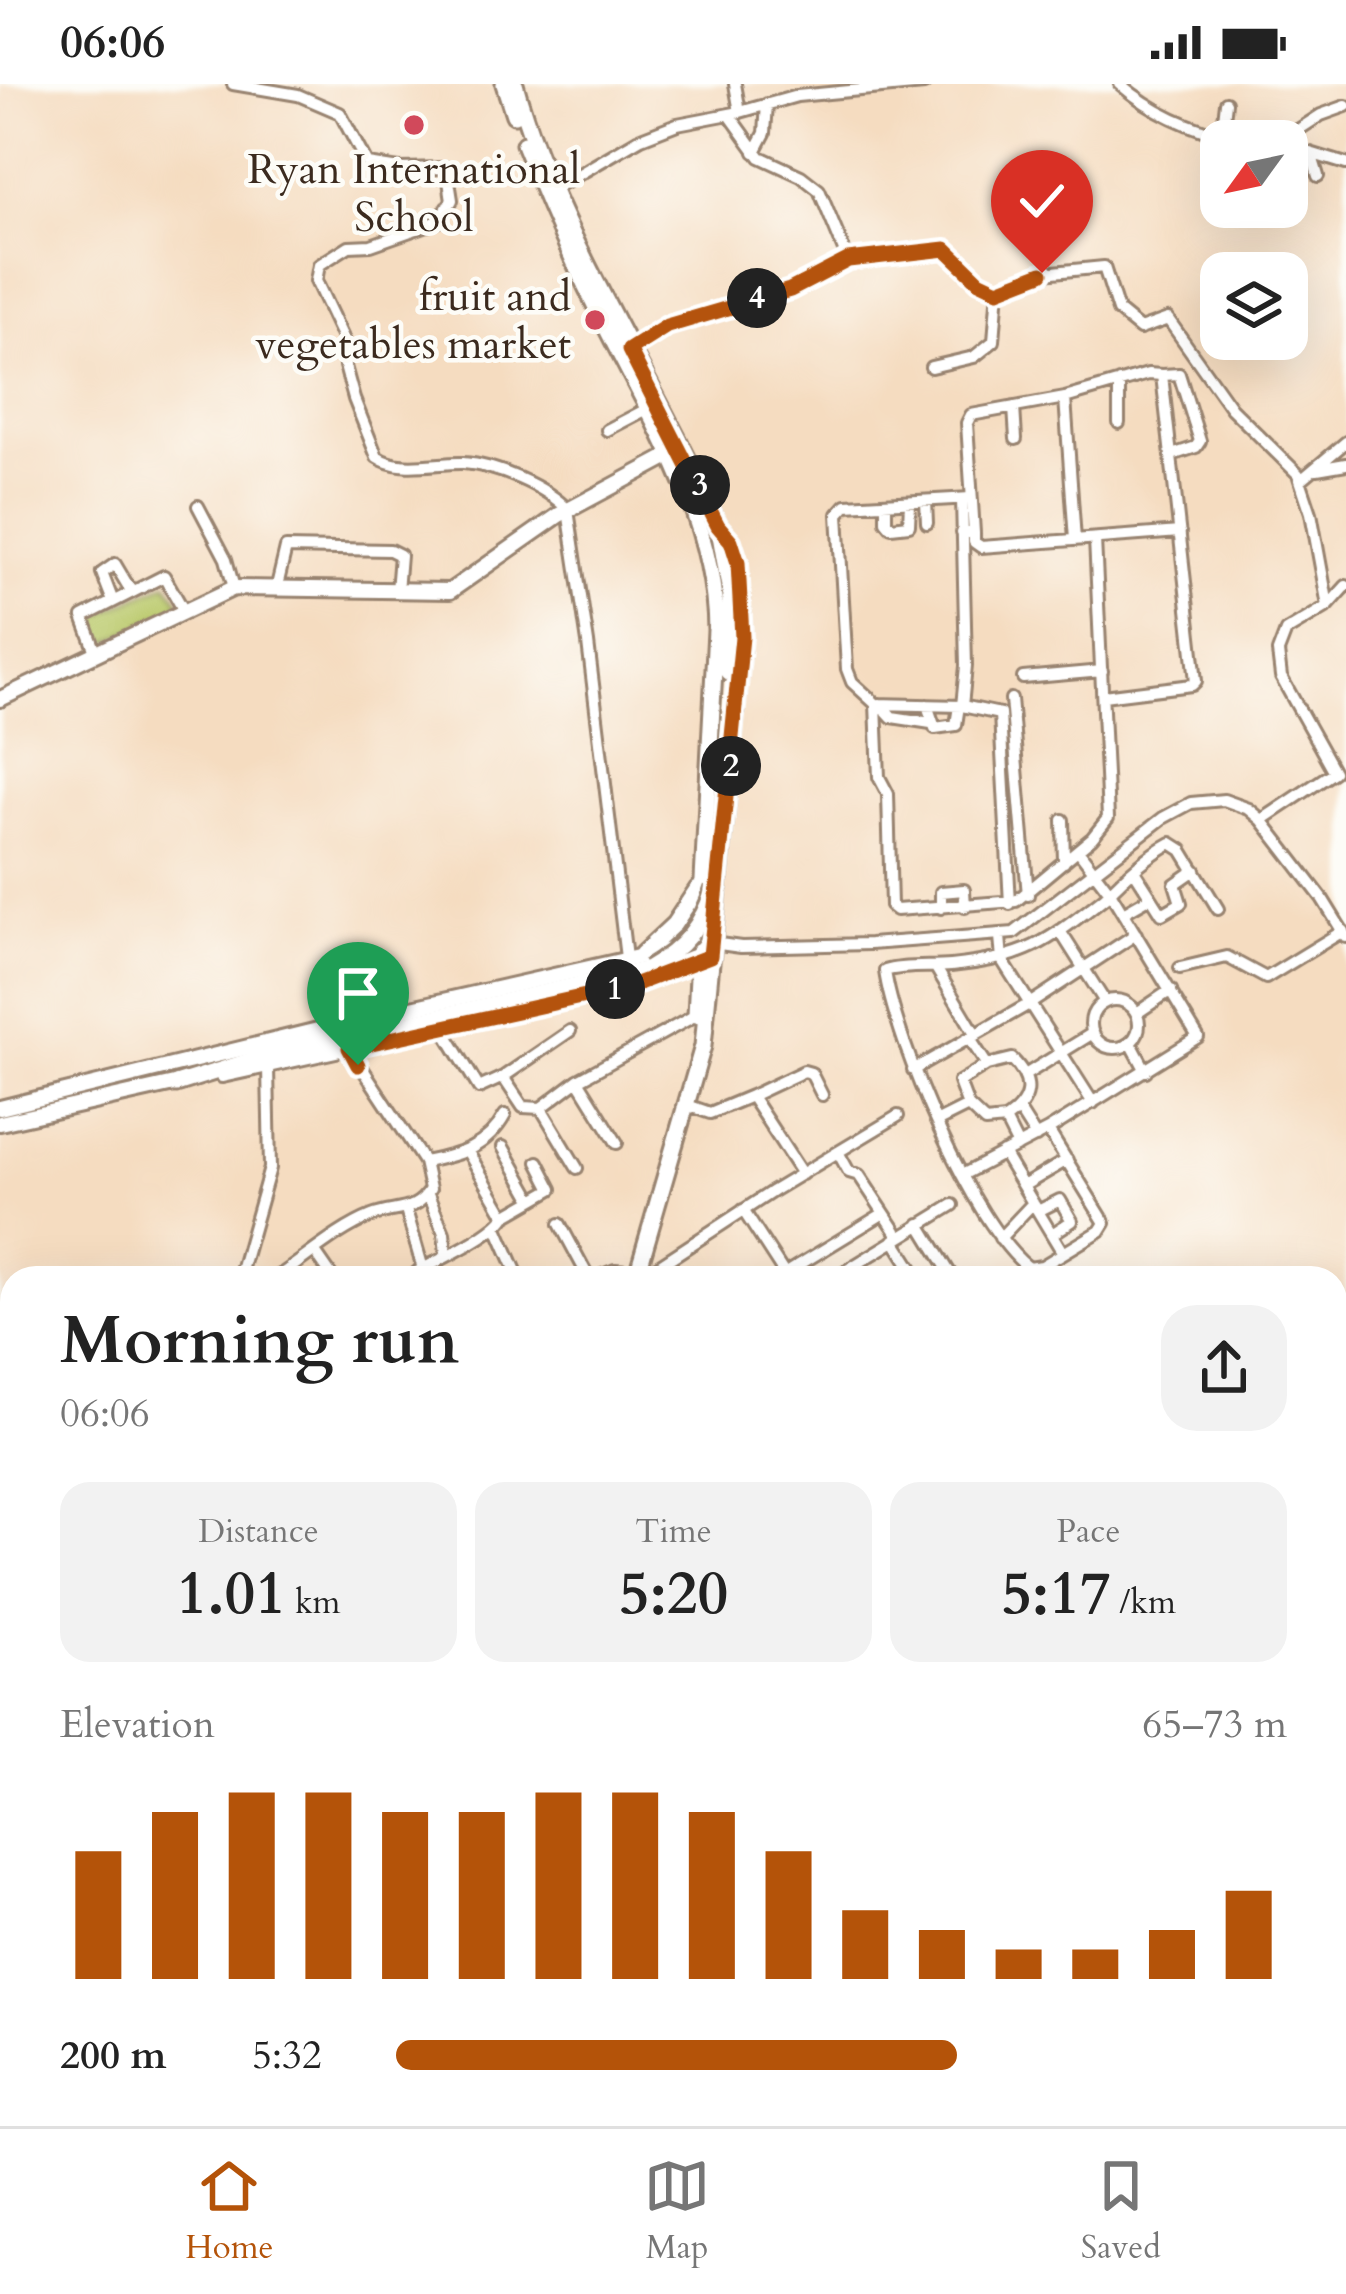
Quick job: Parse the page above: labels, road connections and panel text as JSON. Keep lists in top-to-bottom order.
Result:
{
  "places": ["Ryan International School", "fruit and vegetables market"],
  "north": "bottom left",
  "page": {
    "status": "06:06",
    "pins": [
      "4",
      "3",
      "2",
      "1"
    ],
    "heading": ["Morning run", "06:06"],
    "stats": [
      ["Distance", "1.01 km"],
      ["Time", "5:20"],
      ["Pace", "5:17 /km"]
    ],
    "chart": ["Elevation", "65–73 m"],
    "list": [
      {
        "name": "200 m",
        "note": "5:32"
      }
    ],
    "tabs": ["Home", "Map", "Saved"]
  }
}
